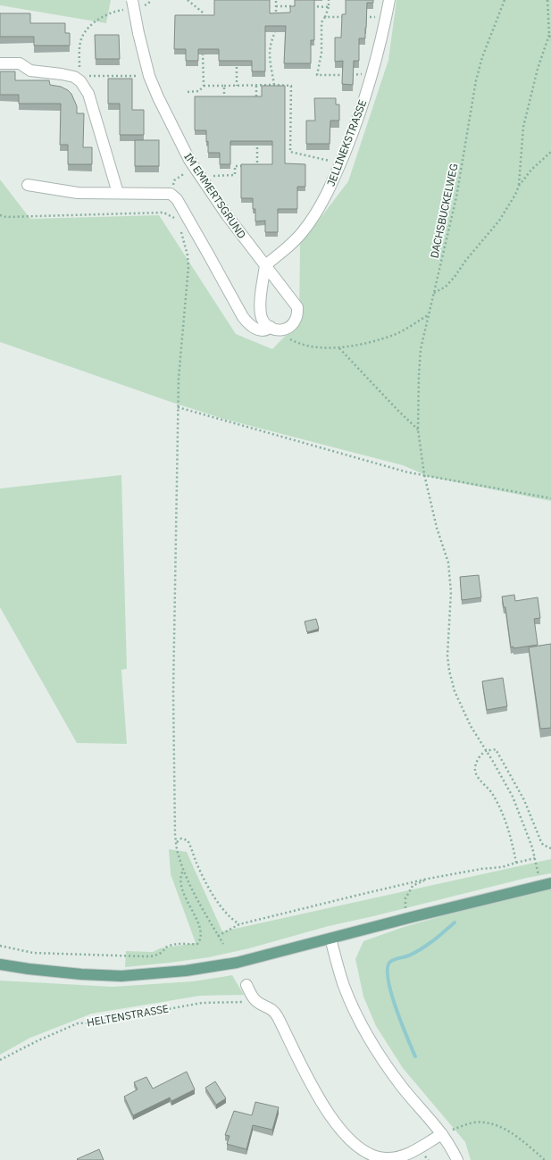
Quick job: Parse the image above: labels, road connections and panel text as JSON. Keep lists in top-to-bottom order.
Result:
{
  "streets": {
    "street": ["JELLINEKSTRASSE", "IM EMMERTSGRUND"],
    "path": ["DACHSBUCKELWEG", "HELTENSTRASSE"]
  },
  "crossings": [
    ["JELLINEKSTRASSE", "IM EMMERTSGRUND"]
  ]
}
